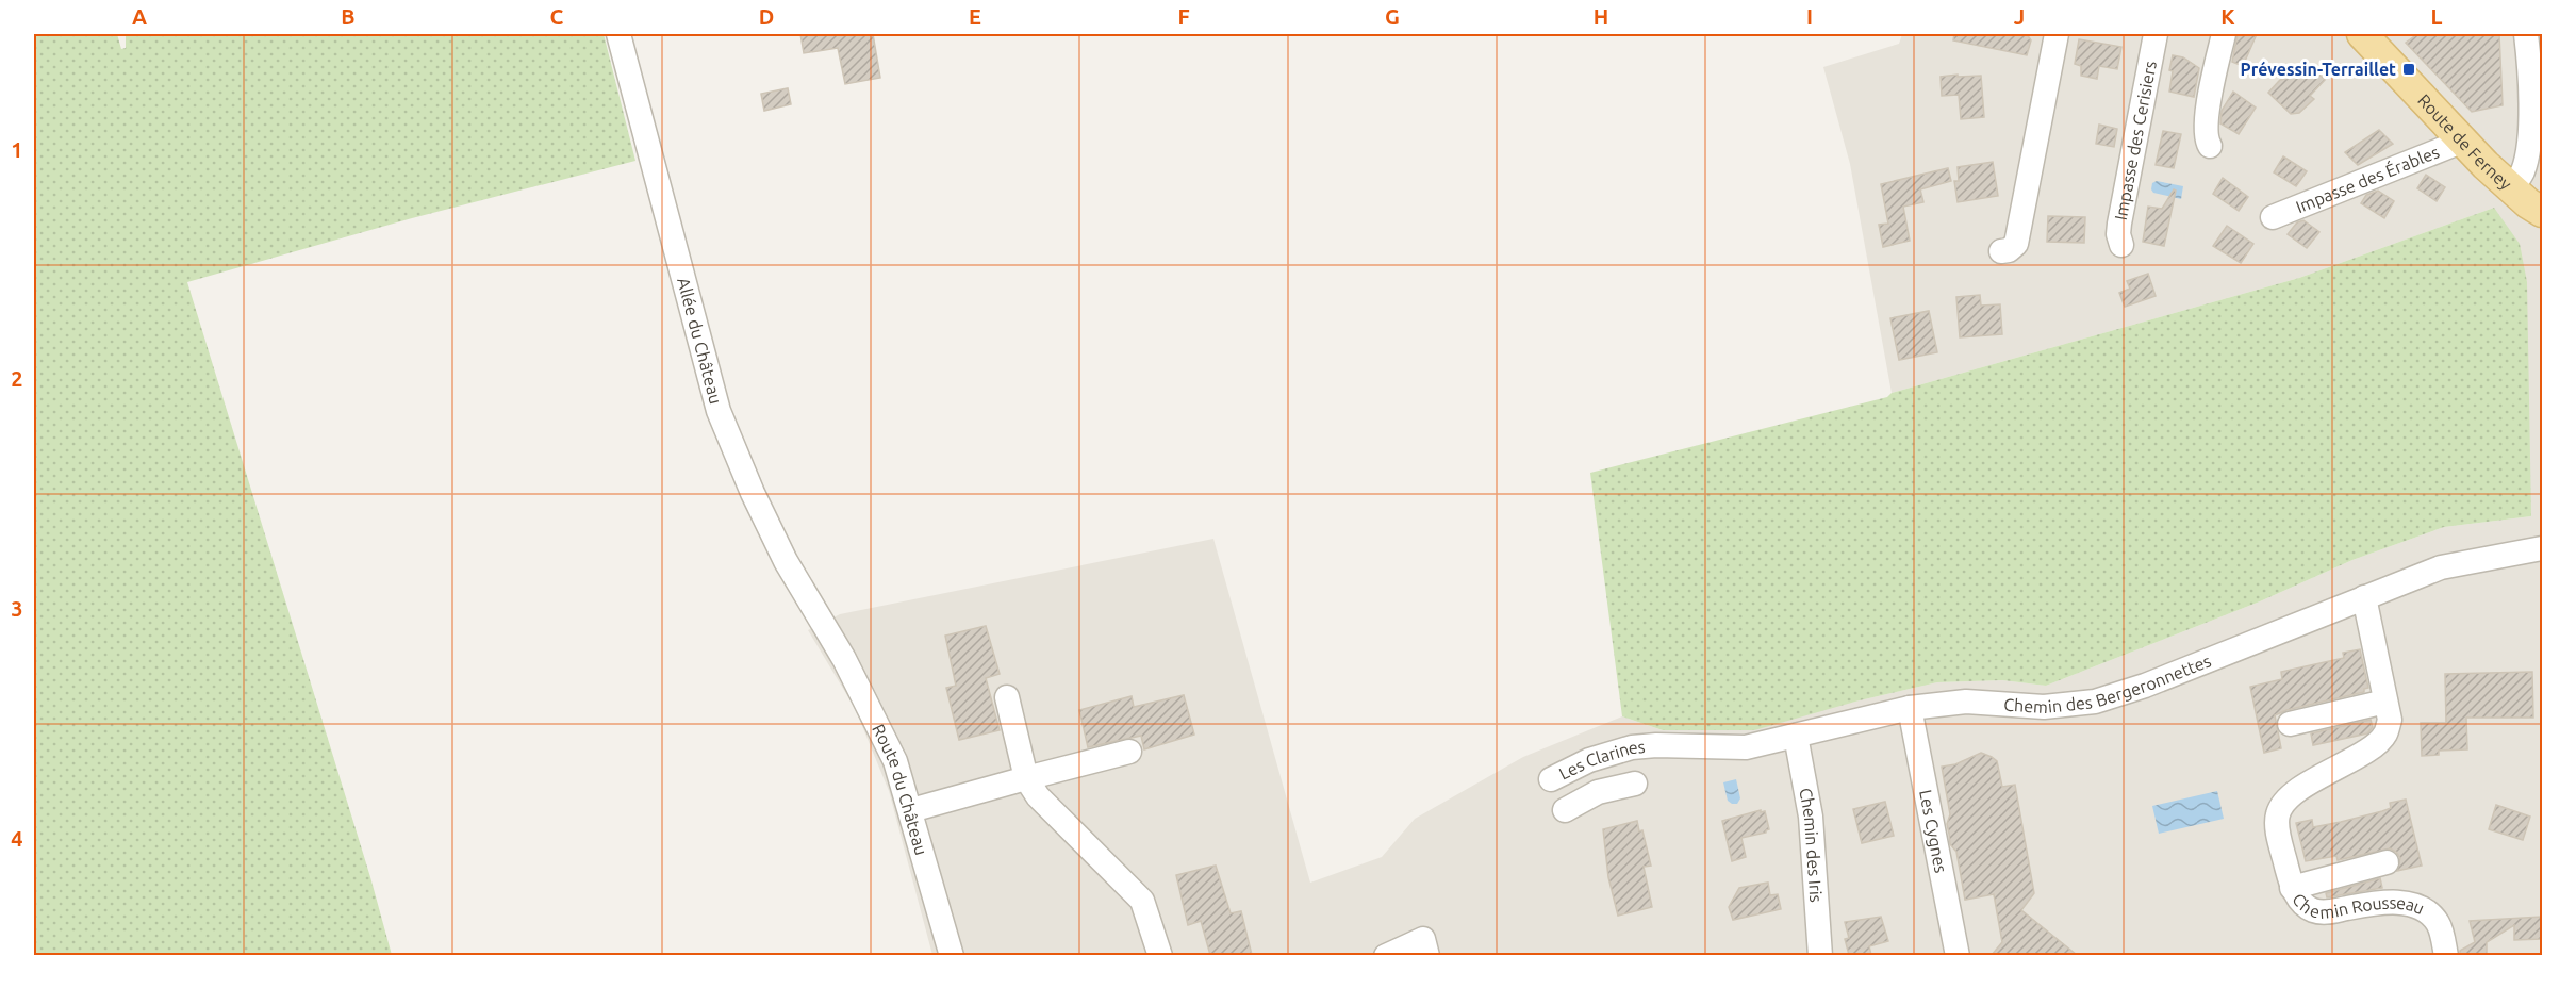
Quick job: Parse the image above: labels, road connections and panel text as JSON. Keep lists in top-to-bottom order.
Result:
{
  "streets": {
    "main road": ["Route de Ferney"],
    "street": [
      "Impasse des Cerisiers",
      "Impasse des Érables",
      "Allée du Château",
      "Chemin des Bergeronnettes",
      "Les Clarines",
      "Route du Château",
      "Les Cygnes",
      "Chemin des Iris",
      "Chemin Rousseau"
    ]
  },
  "crossings": [
    ["Route de Ferney", "Impasse des Érables"],
    ["Allée du Château", "Route du Château"],
    ["Chemin des Bergeronnettes", "Les Clarines"],
    ["Chemin des Bergeronnettes", "Les Cygnes"],
    ["Chemin des Bergeronnettes", "Chemin des Iris"],
    ["Chemin des Bergeronnettes", "Chemin Rousseau"]
  ],
  "places": {
    "transit": ["Prévessin-Terraillet"]
  },
  "grid": {
    "columns": [
      "A",
      "B",
      "C",
      "D",
      "E",
      "F",
      "G",
      "H",
      "I",
      "J",
      "K",
      "L"
    ],
    "rows": [
      "1",
      "2",
      "3",
      "4"
    ]
  }
}
